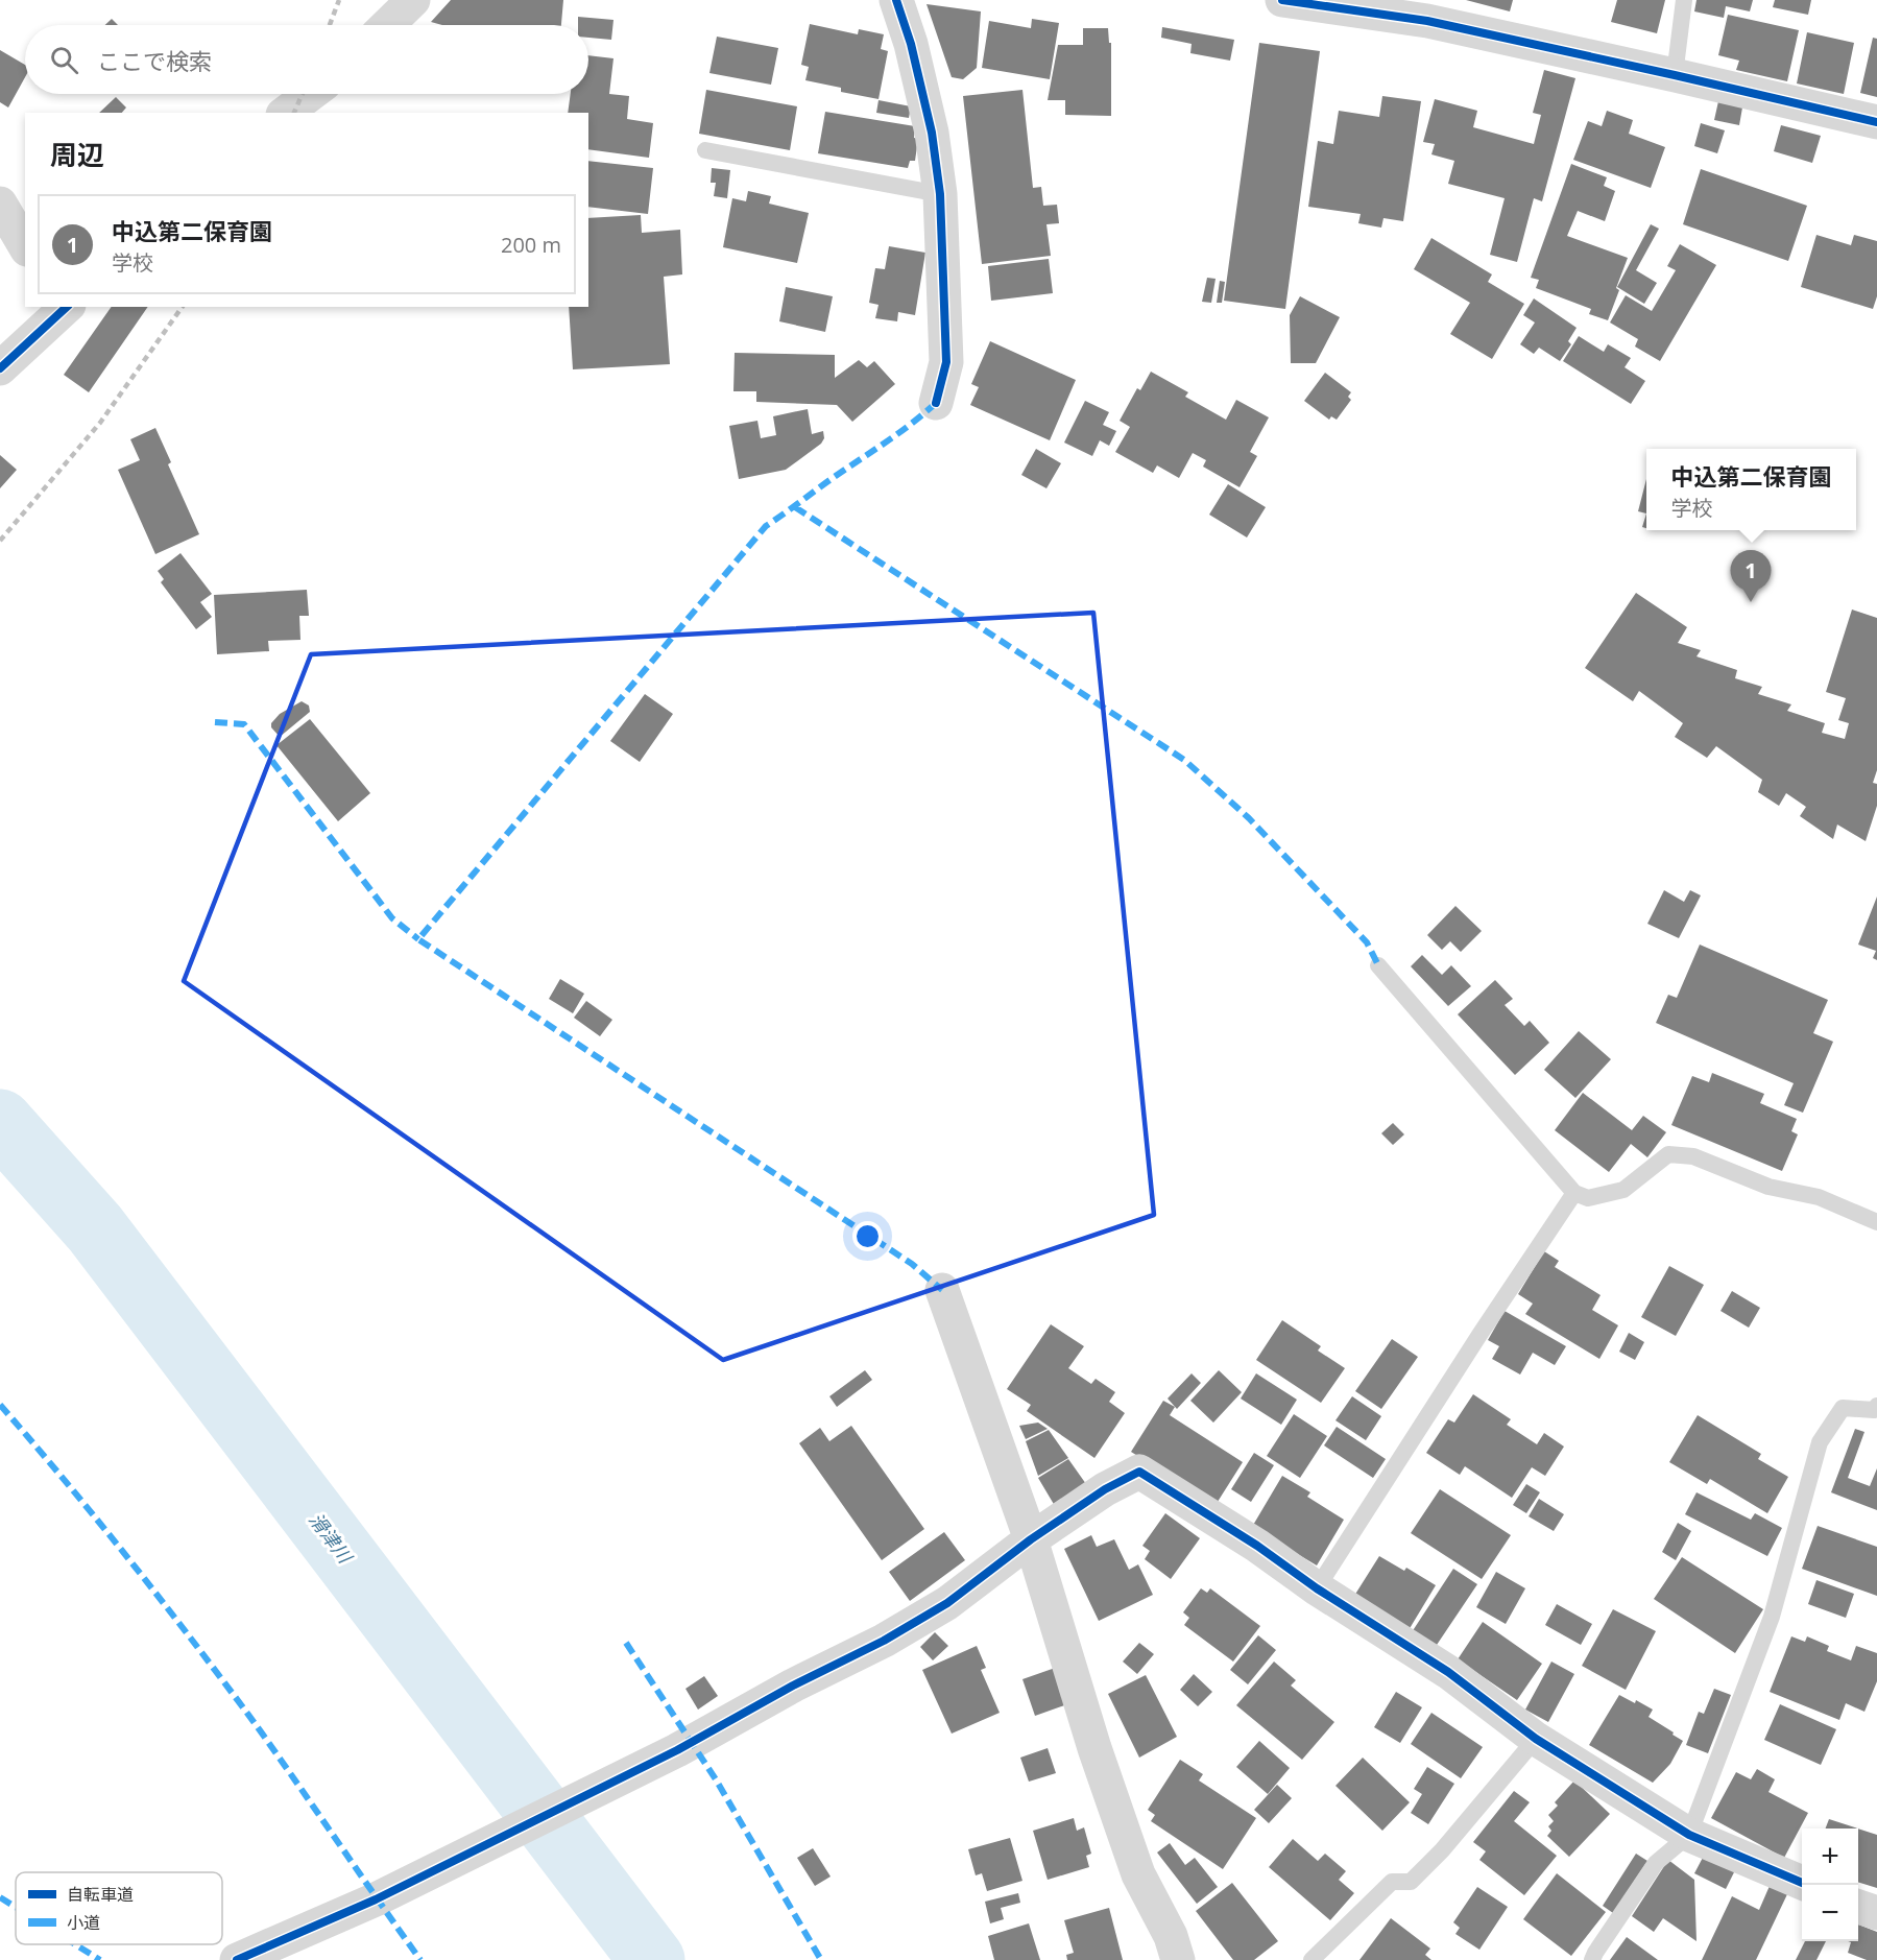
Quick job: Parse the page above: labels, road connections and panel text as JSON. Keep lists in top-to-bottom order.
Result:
{
  "water": ["滑津川"],
  "legend": ["自転車道", "小道"],
  "page": {
    "search": "ここで検索",
    "heading": "周辺",
    "list": [
      {
        "mark": "1",
        "name": "中込第二保育園",
        "note": "学校",
        "value": "200 m"
      }
    ],
    "popup": ["中込第二保育園", "学校"],
    "pins": "1",
    "map_buttons": ["+", "−"]
  }
}
